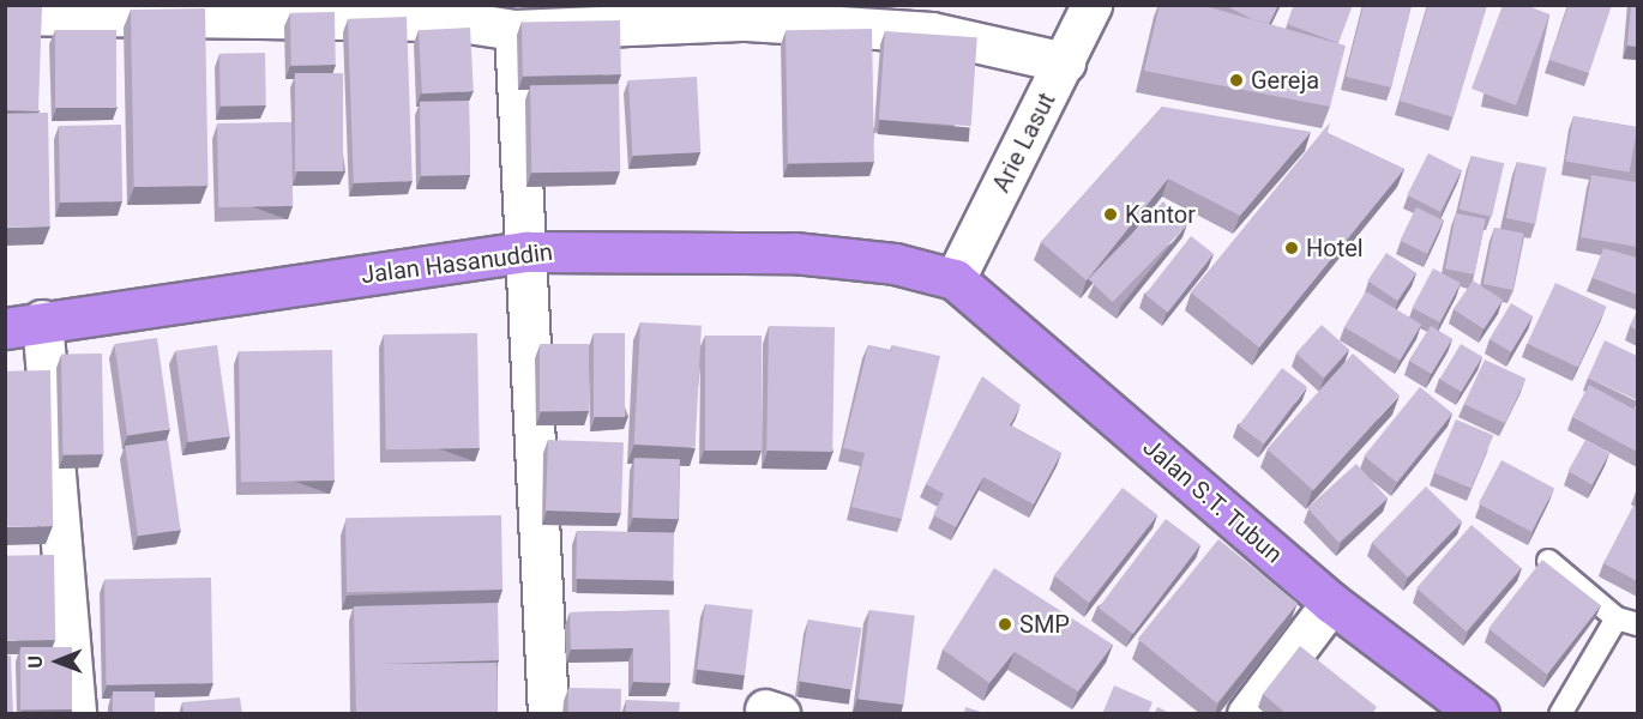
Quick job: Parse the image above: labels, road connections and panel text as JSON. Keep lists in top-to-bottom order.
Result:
{
  "streets": {
    "highway": ["Jalan Hasanuddin", "Jalan S.T. Tubun"],
    "street": ["Arie Lasut"]
  },
  "crossings": [
    ["Arie Lasut", "Jalan Hasanuddin"],
    ["Arie Lasut", "Jalan S.T. Tubun"],
    ["Jalan Hasanuddin", "Jalan S.T. Tubun"]
  ],
  "places": [
    "Gereja",
    "Kantor",
    "Hotel",
    "SMP"
  ],
  "north": "left"
}
